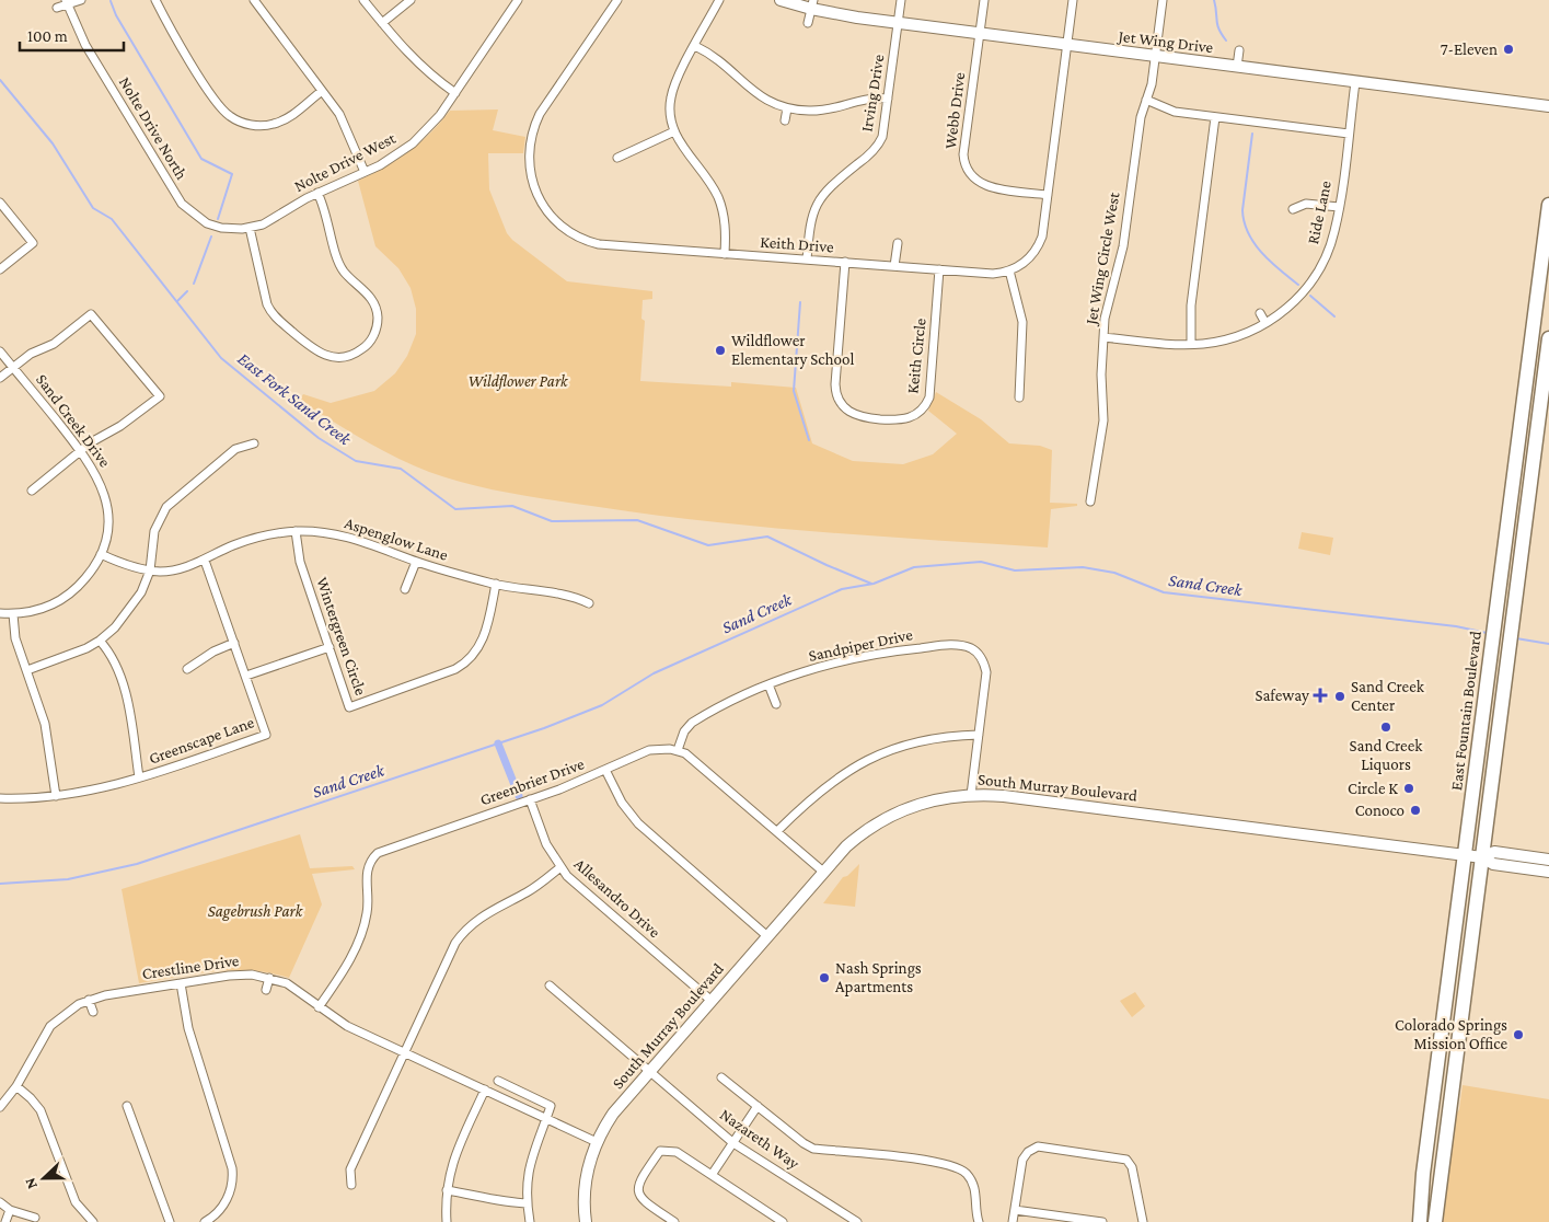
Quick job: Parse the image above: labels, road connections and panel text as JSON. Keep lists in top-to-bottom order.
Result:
{
  "streets": {
    "highway": ["East Fountain Boulevard"],
    "main road": ["Jet Wing Drive", "South Murray Boulevard"],
    "street": [
      "Irving Drive",
      "Webb Drive",
      "Nolte Drive North",
      "Nolte Drive West",
      "Ride Lane",
      "Keith Drive",
      "Jet Wing Circle West",
      "Keith Circle",
      "Sand Creek Drive",
      "Aspenglow Lane",
      "Wintergreen Circle",
      "Sandpiper Drive",
      "Greenscape Lane",
      "Greenbrier Drive",
      "Allesandro Drive",
      "Crestline Drive",
      "Nazareth Way"
    ]
  },
  "crossings": [
    ["Jet Wing Drive", "Irving Drive"],
    ["Jet Wing Drive", "Webb Drive"],
    ["Jet Wing Drive", "Ride Lane"],
    ["Jet Wing Drive", "Keith Drive"],
    ["Jet Wing Drive", "Jet Wing Circle West"],
    ["Irving Drive", "Keith Drive"],
    ["Webb Drive", "Keith Drive"],
    ["Nolte Drive North", "Nolte Drive West"],
    ["Ride Lane", "Jet Wing Circle West"],
    ["Keith Drive", "Keith Circle"],
    ["Sand Creek Drive", "Aspenglow Lane"],
    ["Aspenglow Lane", "Wintergreen Circle"],
    ["Aspenglow Lane", "Greenscape Lane"],
    ["Sandpiper Drive", "Greenbrier Drive"],
    ["East Fountain Boulevard", "South Murray Boulevard"],
    ["Greenbrier Drive", "Allesandro Drive"],
    ["South Murray Boulevard", "Allesandro Drive"],
    ["South Murray Boulevard", "Crestline Drive"],
    ["South Murray Boulevard", "Nazareth Way"]
  ],
  "water": ["East Fork Sand Creek", "Sand Creek"],
  "parks": ["Wildflower Park", "Sagebrush Park"],
  "places": {
    "other": [
      "7-Eleven",
      "Wildflower Elementary School",
      "Sand Creek Center",
      "Sand Creek Liquors",
      "Circle K",
      "Conoco",
      "Nash Springs Apartments",
      "Colorado Springs Mission Office"
    ],
    "health": ["Safeway"]
  },
  "scale_bar": "100 m",
  "north": "left"
}
